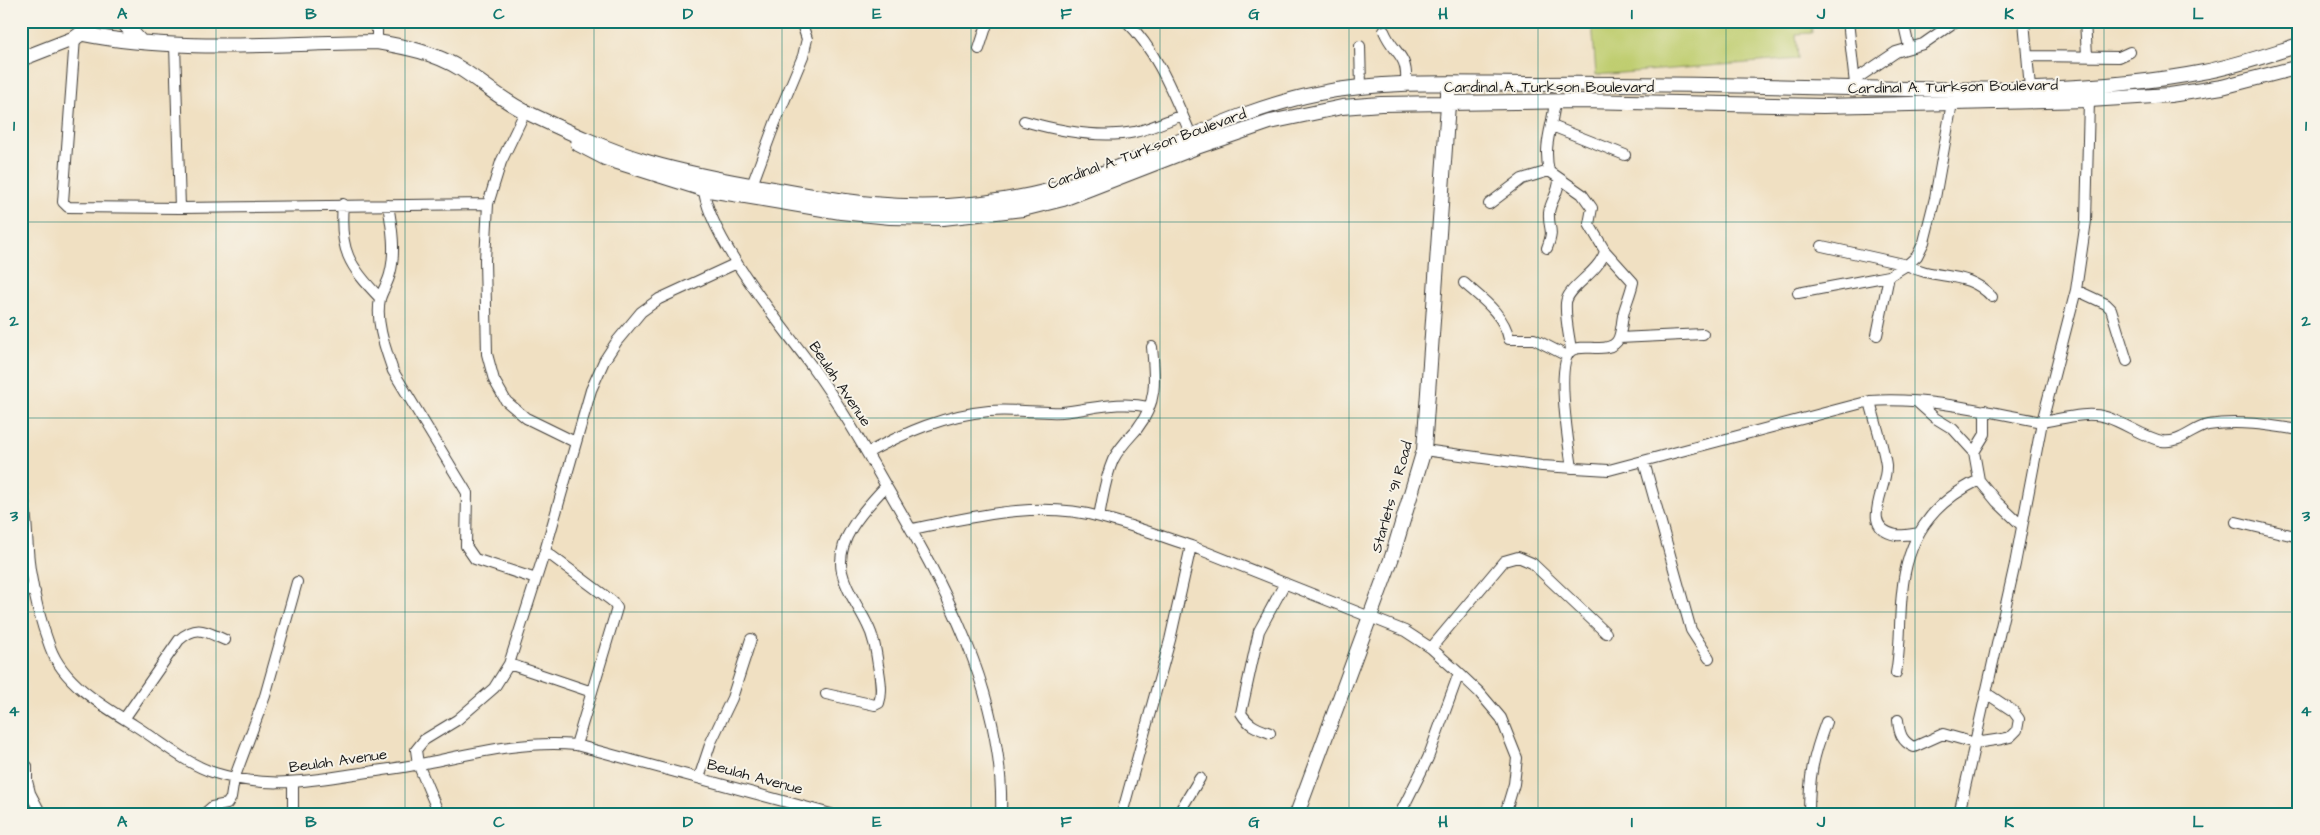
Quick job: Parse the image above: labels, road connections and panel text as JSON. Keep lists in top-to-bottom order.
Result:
{
  "streets": {
    "street": ["Cardinal A. Turkson Boulevard", "Beulah Avenue", "Starlets '91 Road"]
  },
  "crossings": [
    ["Cardinal A. Turkson Boulevard", "Beulah Avenue"],
    ["Cardinal A. Turkson Boulevard", "Starlets '91 Road"]
  ],
  "grid": {
    "columns": [
      "A",
      "B",
      "C",
      "D",
      "E",
      "F",
      "G",
      "H",
      "I",
      "J",
      "K",
      "L"
    ],
    "rows": [
      "1",
      "2",
      "3",
      "4"
    ]
  }
}
